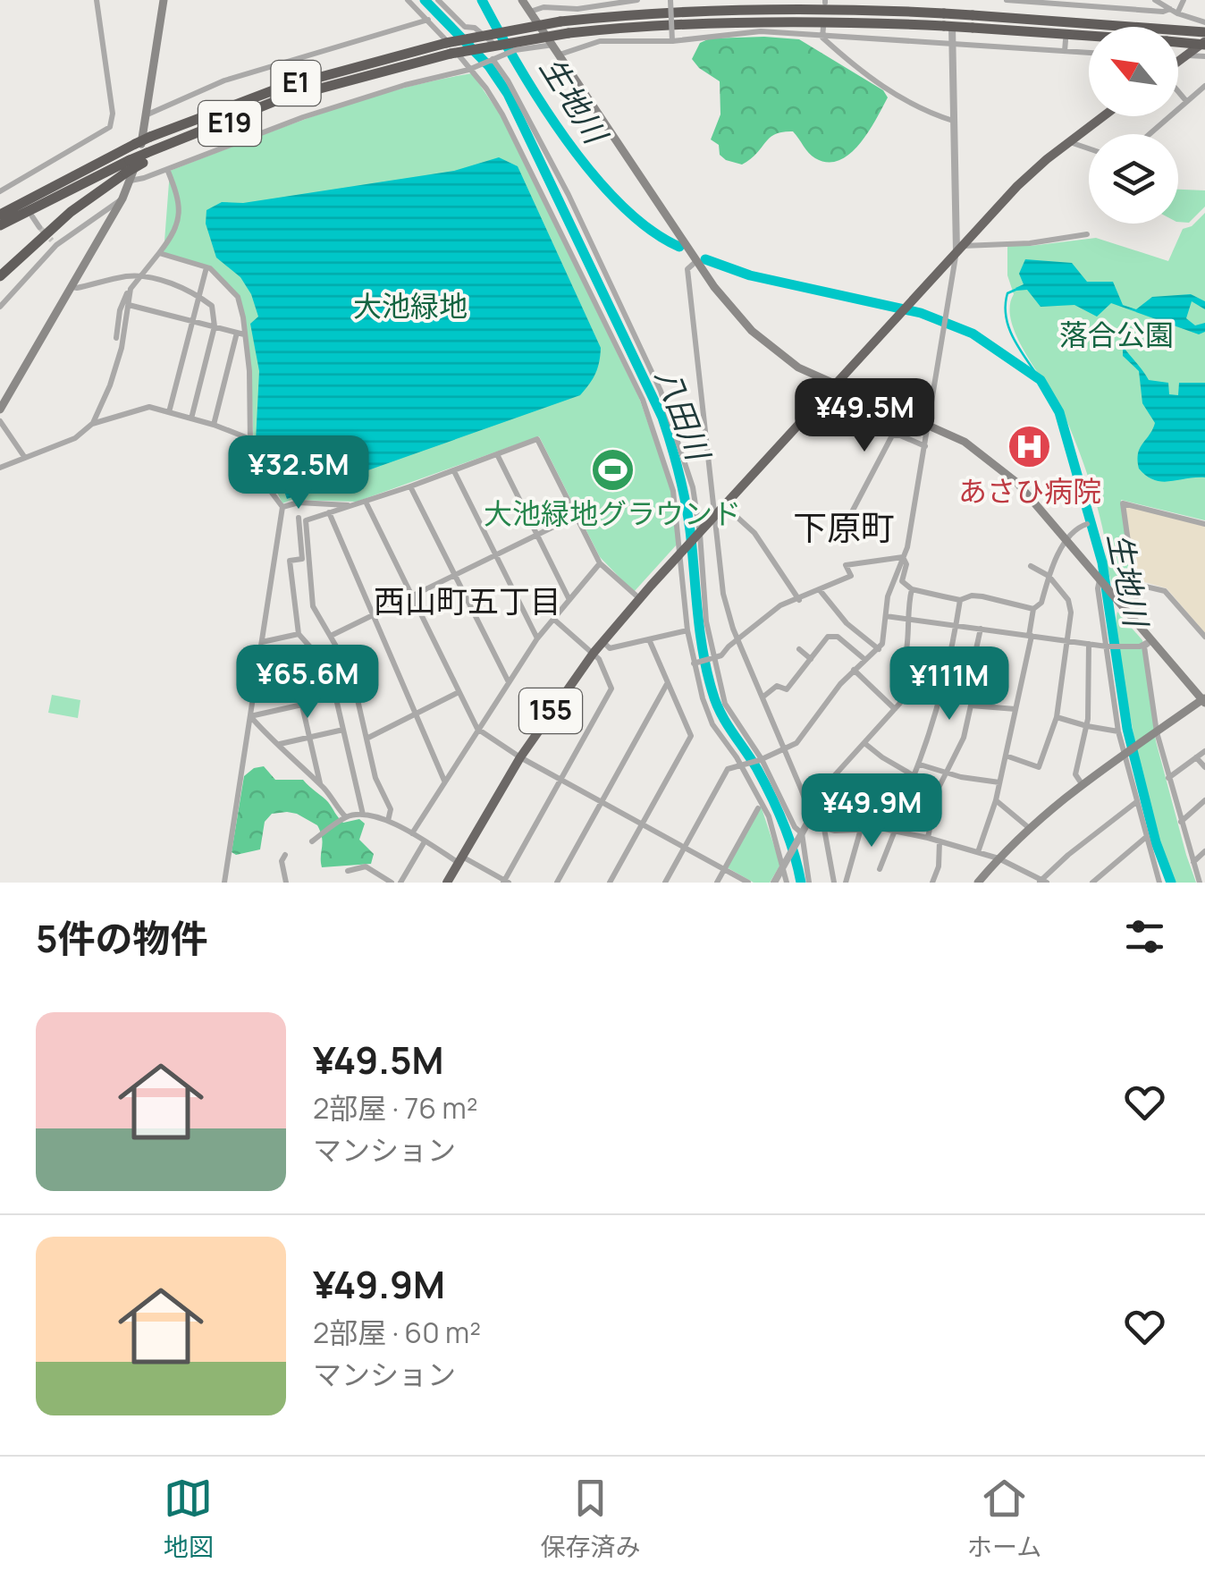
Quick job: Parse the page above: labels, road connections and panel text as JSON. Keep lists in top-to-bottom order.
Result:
{
  "streets": {
    "highway": ["E1", "E19", "155"]
  },
  "crossings": [
    ["E1", "E19"]
  ],
  "districts": ["下原町", "西山町五丁目"],
  "water": ["生地川", "八田川"],
  "parks": ["大池緑地", "落合公園"],
  "places": {
    "hospital": ["あさひ病院"],
    "sports": ["大池緑地グラウンド"]
  },
  "north": "top left",
  "page": {
    "price": [
      "¥49.5M",
      "¥32.5M",
      "¥65.6M",
      "¥111M",
      "¥49.9M"
    ],
    "heading": "5件の物件",
    "list": [
      {
        "name": "¥49.5M",
        "note": "2部屋 · 76 m² · マンション"
      },
      {
        "name": "¥49.9M",
        "note": "2部屋 · 60 m² · マンション"
      }
    ],
    "tabs": ["地図", "保存済み", "ホーム"]
  }
}
